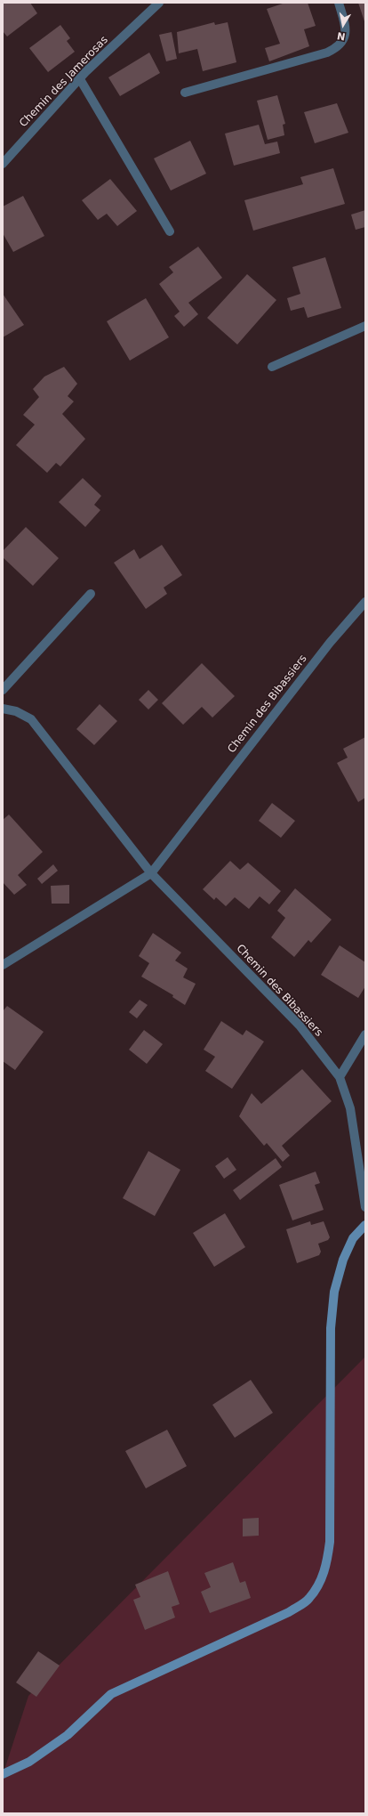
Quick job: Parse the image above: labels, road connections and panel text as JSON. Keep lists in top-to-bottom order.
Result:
{
  "streets": {
    "street": ["Chemin des Jamerosas", "Chemin des Bibassiers"]
  },
  "north": "bottom"
}
